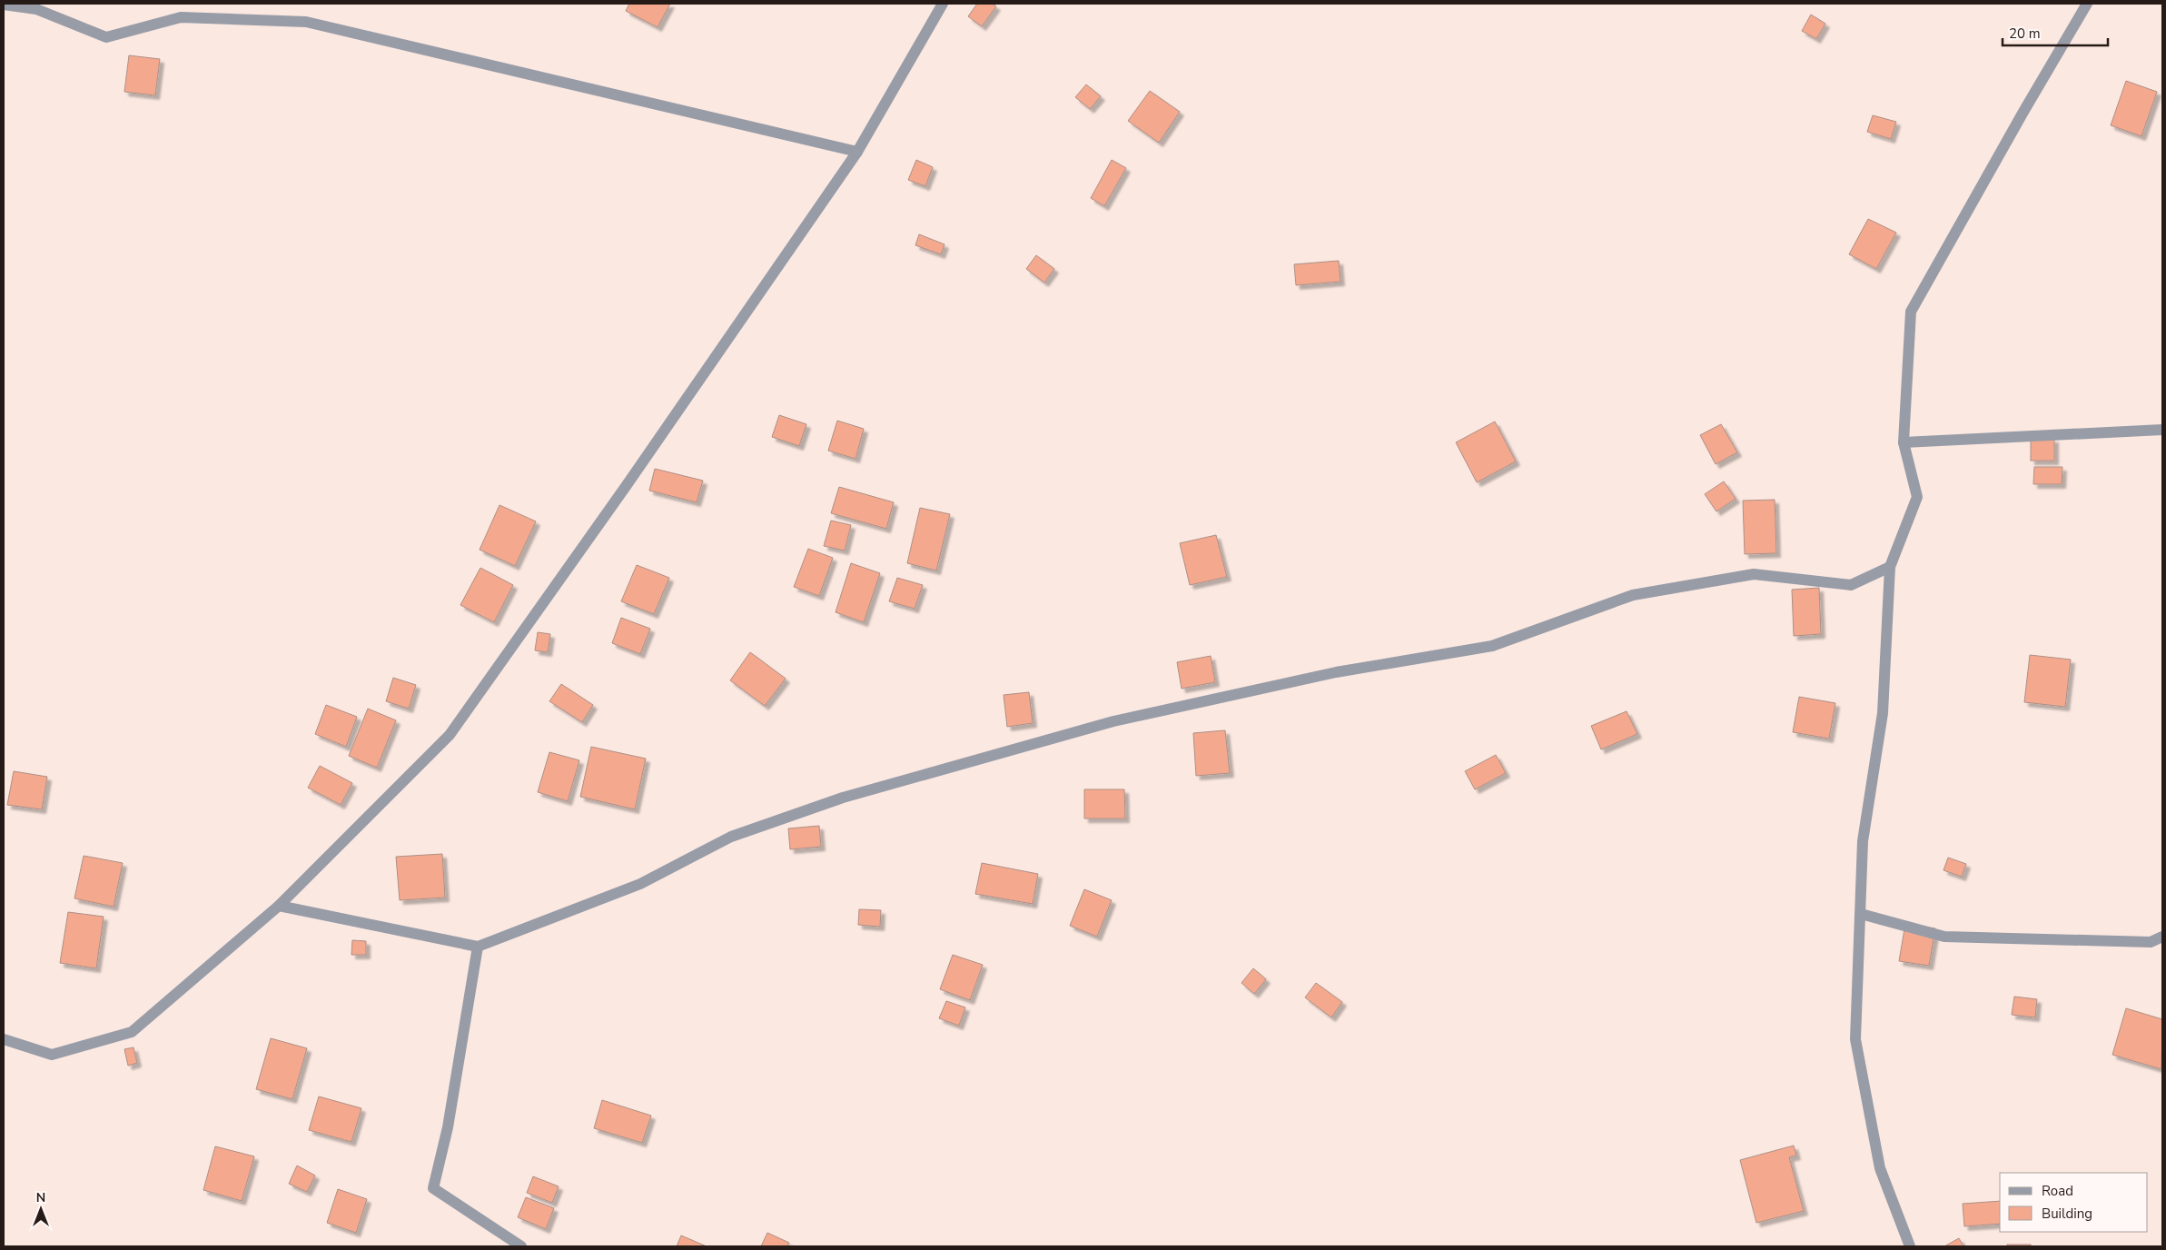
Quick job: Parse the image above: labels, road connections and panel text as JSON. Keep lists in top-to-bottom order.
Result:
{
  "legend": ["Road", "Building"],
  "scale_bar": "20 m",
  "north": "top"
}
